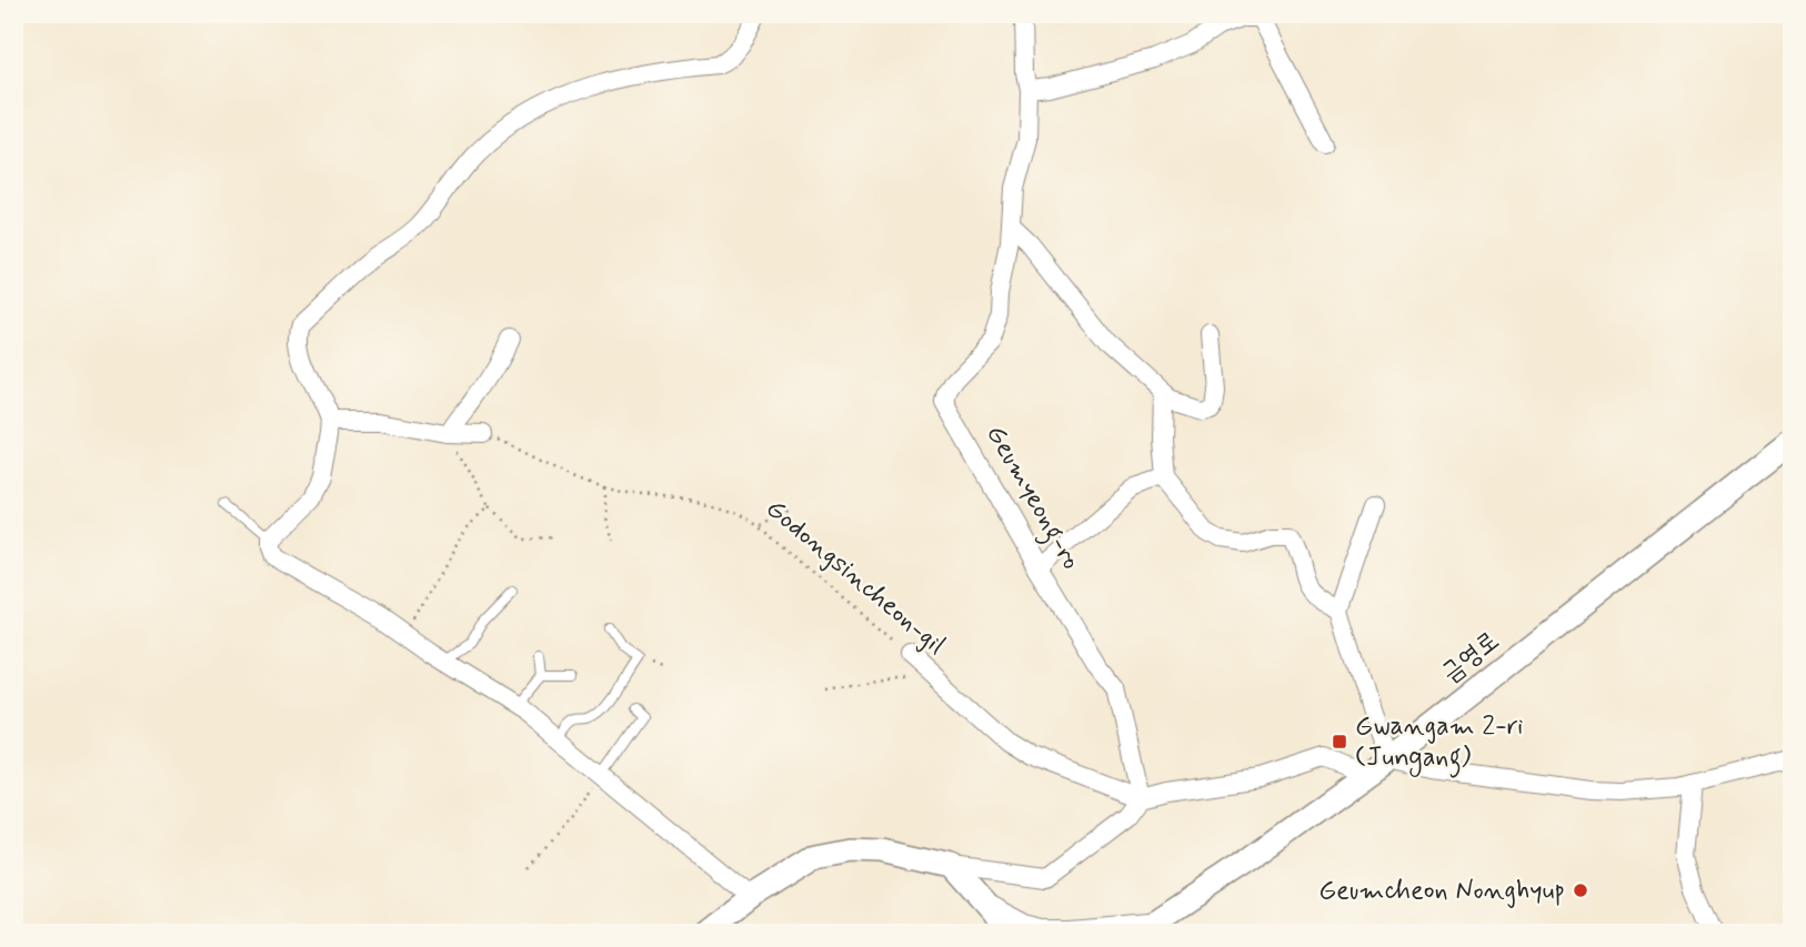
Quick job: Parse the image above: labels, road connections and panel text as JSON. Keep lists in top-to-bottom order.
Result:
{
  "streets": {
    "street": ["Geumyeong-ro", "Godongsincheon-gil", "금영로"]
  },
  "crossings": [
    ["Geumyeong-ro", "Godongsincheon-gil"]
  ],
  "places": {
    "transit": ["Gwangam 2-ri (Jungang)"],
    "other": ["Geumcheon Nonghyup"]
  }
}
